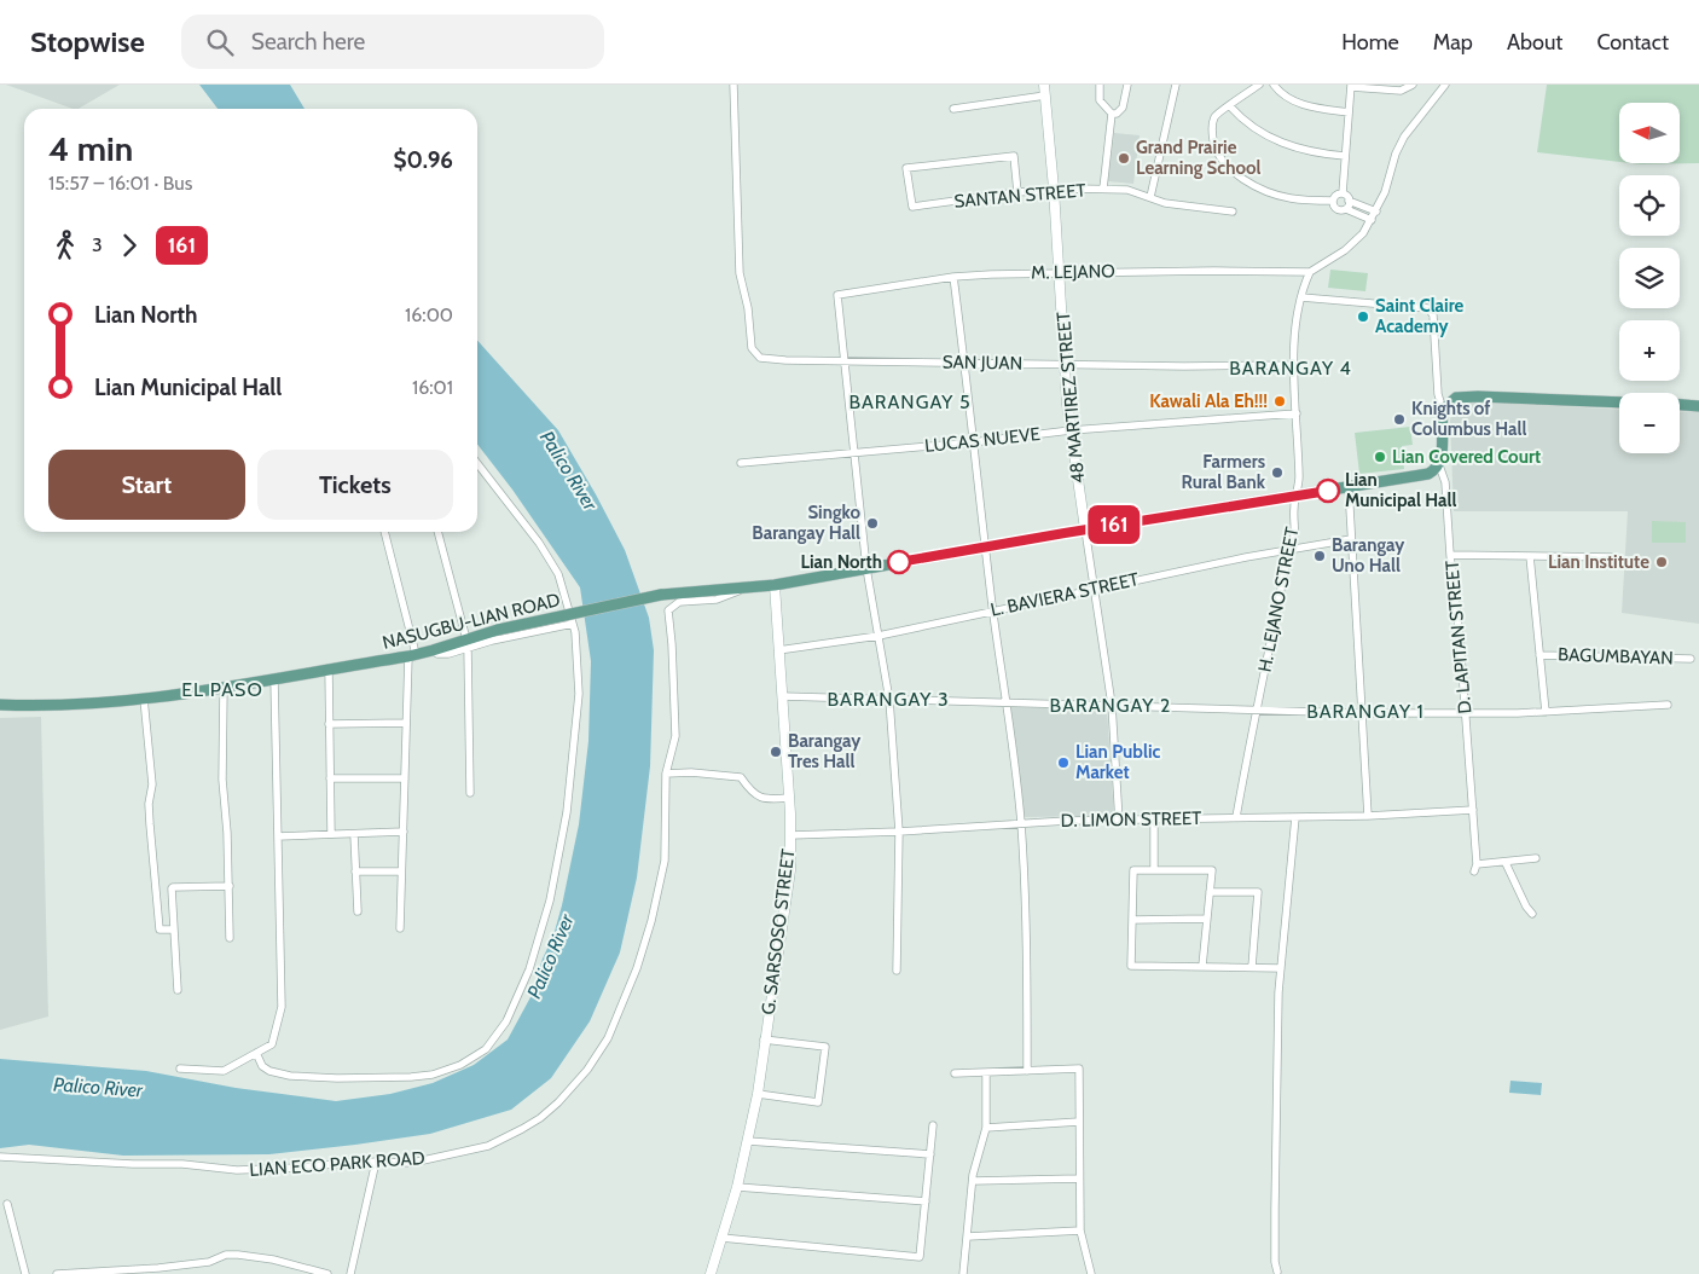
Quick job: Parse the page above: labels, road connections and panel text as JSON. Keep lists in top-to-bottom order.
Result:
{
  "streets": {
    "main road": ["NASUGBU-LIAN ROAD"],
    "street": [
      "SANTAN STREET",
      "M. LEJANO",
      "SAN JUAN",
      "48 MARTIREZ STREET",
      "LUCAS NUEVE",
      "L. BAVIERA STREET",
      "H. LEJANO STREET",
      "D. LAPITAN STREET",
      "BAGUMBAYAN",
      "D. LIMON STREET",
      "G. SARSOSO STREET",
      "LIAN ECO PARK ROAD"
    ]
  },
  "crossings": [
    ["SANTAN STREET", "48 MARTIREZ STREET"],
    ["M. LEJANO", "SAN JUAN"],
    ["M. LEJANO", "48 MARTIREZ STREET"],
    ["M. LEJANO", "H. LEJANO STREET"],
    ["SAN JUAN", "48 MARTIREZ STREET"],
    ["SAN JUAN", "H. LEJANO STREET"],
    ["48 MARTIREZ STREET", "LUCAS NUEVE"],
    ["48 MARTIREZ STREET", "L. BAVIERA STREET"],
    ["48 MARTIREZ STREET", "NASUGBU-LIAN ROAD"],
    ["48 MARTIREZ STREET", "D. LIMON STREET"],
    ["LUCAS NUEVE", "H. LEJANO STREET"],
    ["L. BAVIERA STREET", "H. LEJANO STREET"],
    ["L. BAVIERA STREET", "G. SARSOSO STREET"],
    ["H. LEJANO STREET", "NASUGBU-LIAN ROAD"],
    ["H. LEJANO STREET", "D. LIMON STREET"],
    ["NASUGBU-LIAN ROAD", "D. LAPITAN STREET"],
    ["NASUGBU-LIAN ROAD", "G. SARSOSO STREET"],
    ["NASUGBU-LIAN ROAD", "LIAN ECO PARK ROAD"],
    ["D. LAPITAN STREET", "D. LIMON STREET"],
    ["D. LIMON STREET", "G. SARSOSO STREET"]
  ],
  "districts": [
    "BARANGAY 4",
    "BARANGAY 5",
    "EL PASO",
    "BARANGAY 3",
    "BARANGAY 2",
    "BARANGAY 1"
  ],
  "water": ["Palico River"],
  "places": [
    "Grand Prairie Learning School",
    "Saint Claire Academy",
    "Kawali Ala Eh!!!",
    "Knights of Columbus Hall",
    "Lian Covered Court",
    "Farmers Rural Bank",
    "Lian Municipal Hall",
    "Singko Barangay Hall",
    "Barangay Uno Hall",
    "Lian North",
    "Lian Institute",
    "Barangay Tres Hall",
    "Lian Public Market"
  ],
  "lines": ["bus line 161"],
  "north": "left",
  "page": {
    "header": "Stopwise",
    "search": "Search here",
    "nav": [
      "Home",
      "Map",
      "About",
      "Contact"
    ],
    "on_map": "161",
    "map_buttons": ["+", "−"],
    "heading": ["4 min", "15:57 – 16:01 · Bus", "$0.96"],
    "legs": ["3", "161"],
    "list": [
      {
        "name": "Lian North",
        "value": "16:00"
      },
      {
        "name": "Lian Municipal Hall",
        "value": "16:01"
      }
    ],
    "buttons": ["Start", "Tickets"]
  }
}
